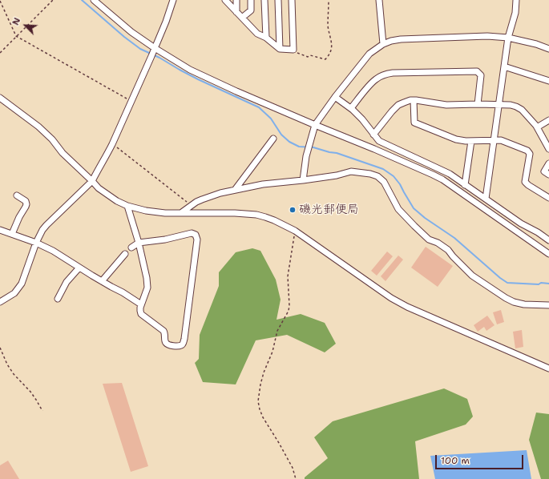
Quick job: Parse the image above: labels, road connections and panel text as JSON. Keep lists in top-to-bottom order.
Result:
{
  "places": ["磯光郵便局"],
  "scale_bar": "100 m",
  "north": "top left"
}
